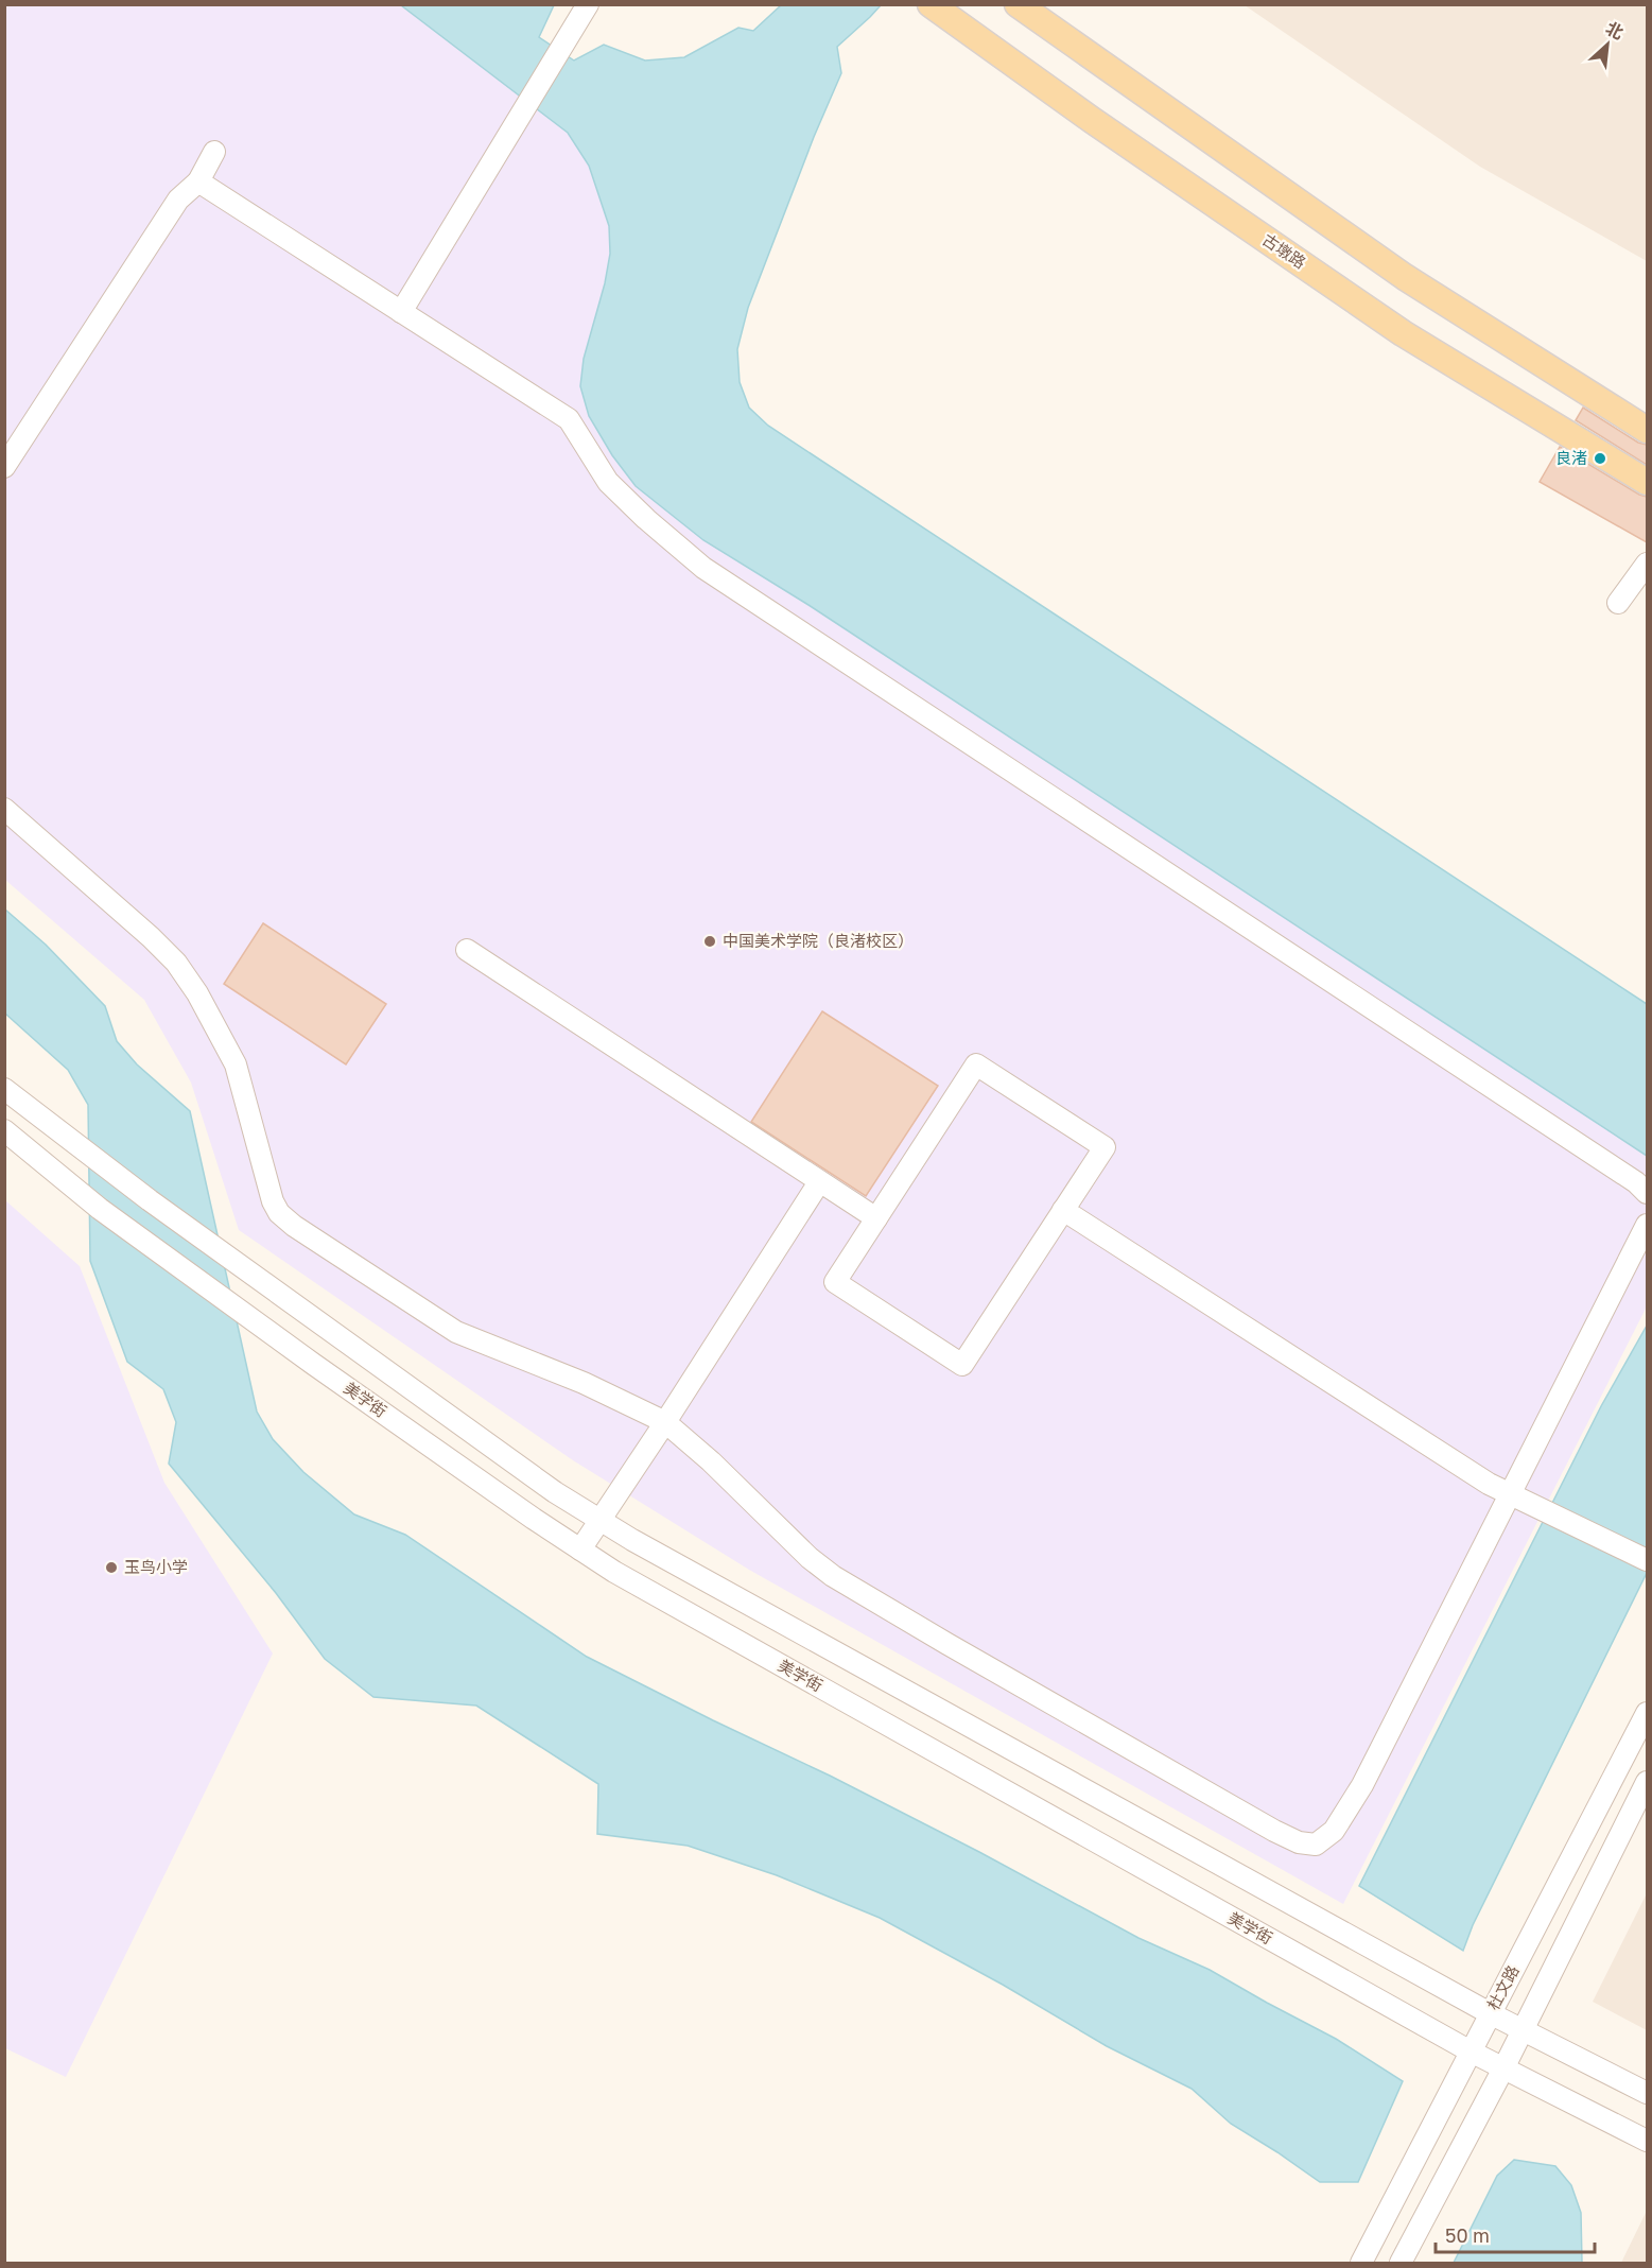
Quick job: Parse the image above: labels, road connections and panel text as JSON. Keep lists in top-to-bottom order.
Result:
{
  "streets": {
    "main road": ["古墩路"],
    "street": ["美学街", "杜文路"]
  },
  "crossings": [
    ["美学街", "杜文路"]
  ],
  "places": ["良渚", "中国美术学院（良渚校区）", "玉鸟小学"],
  "scale_bar": "50 m",
  "north": "top right"
}
